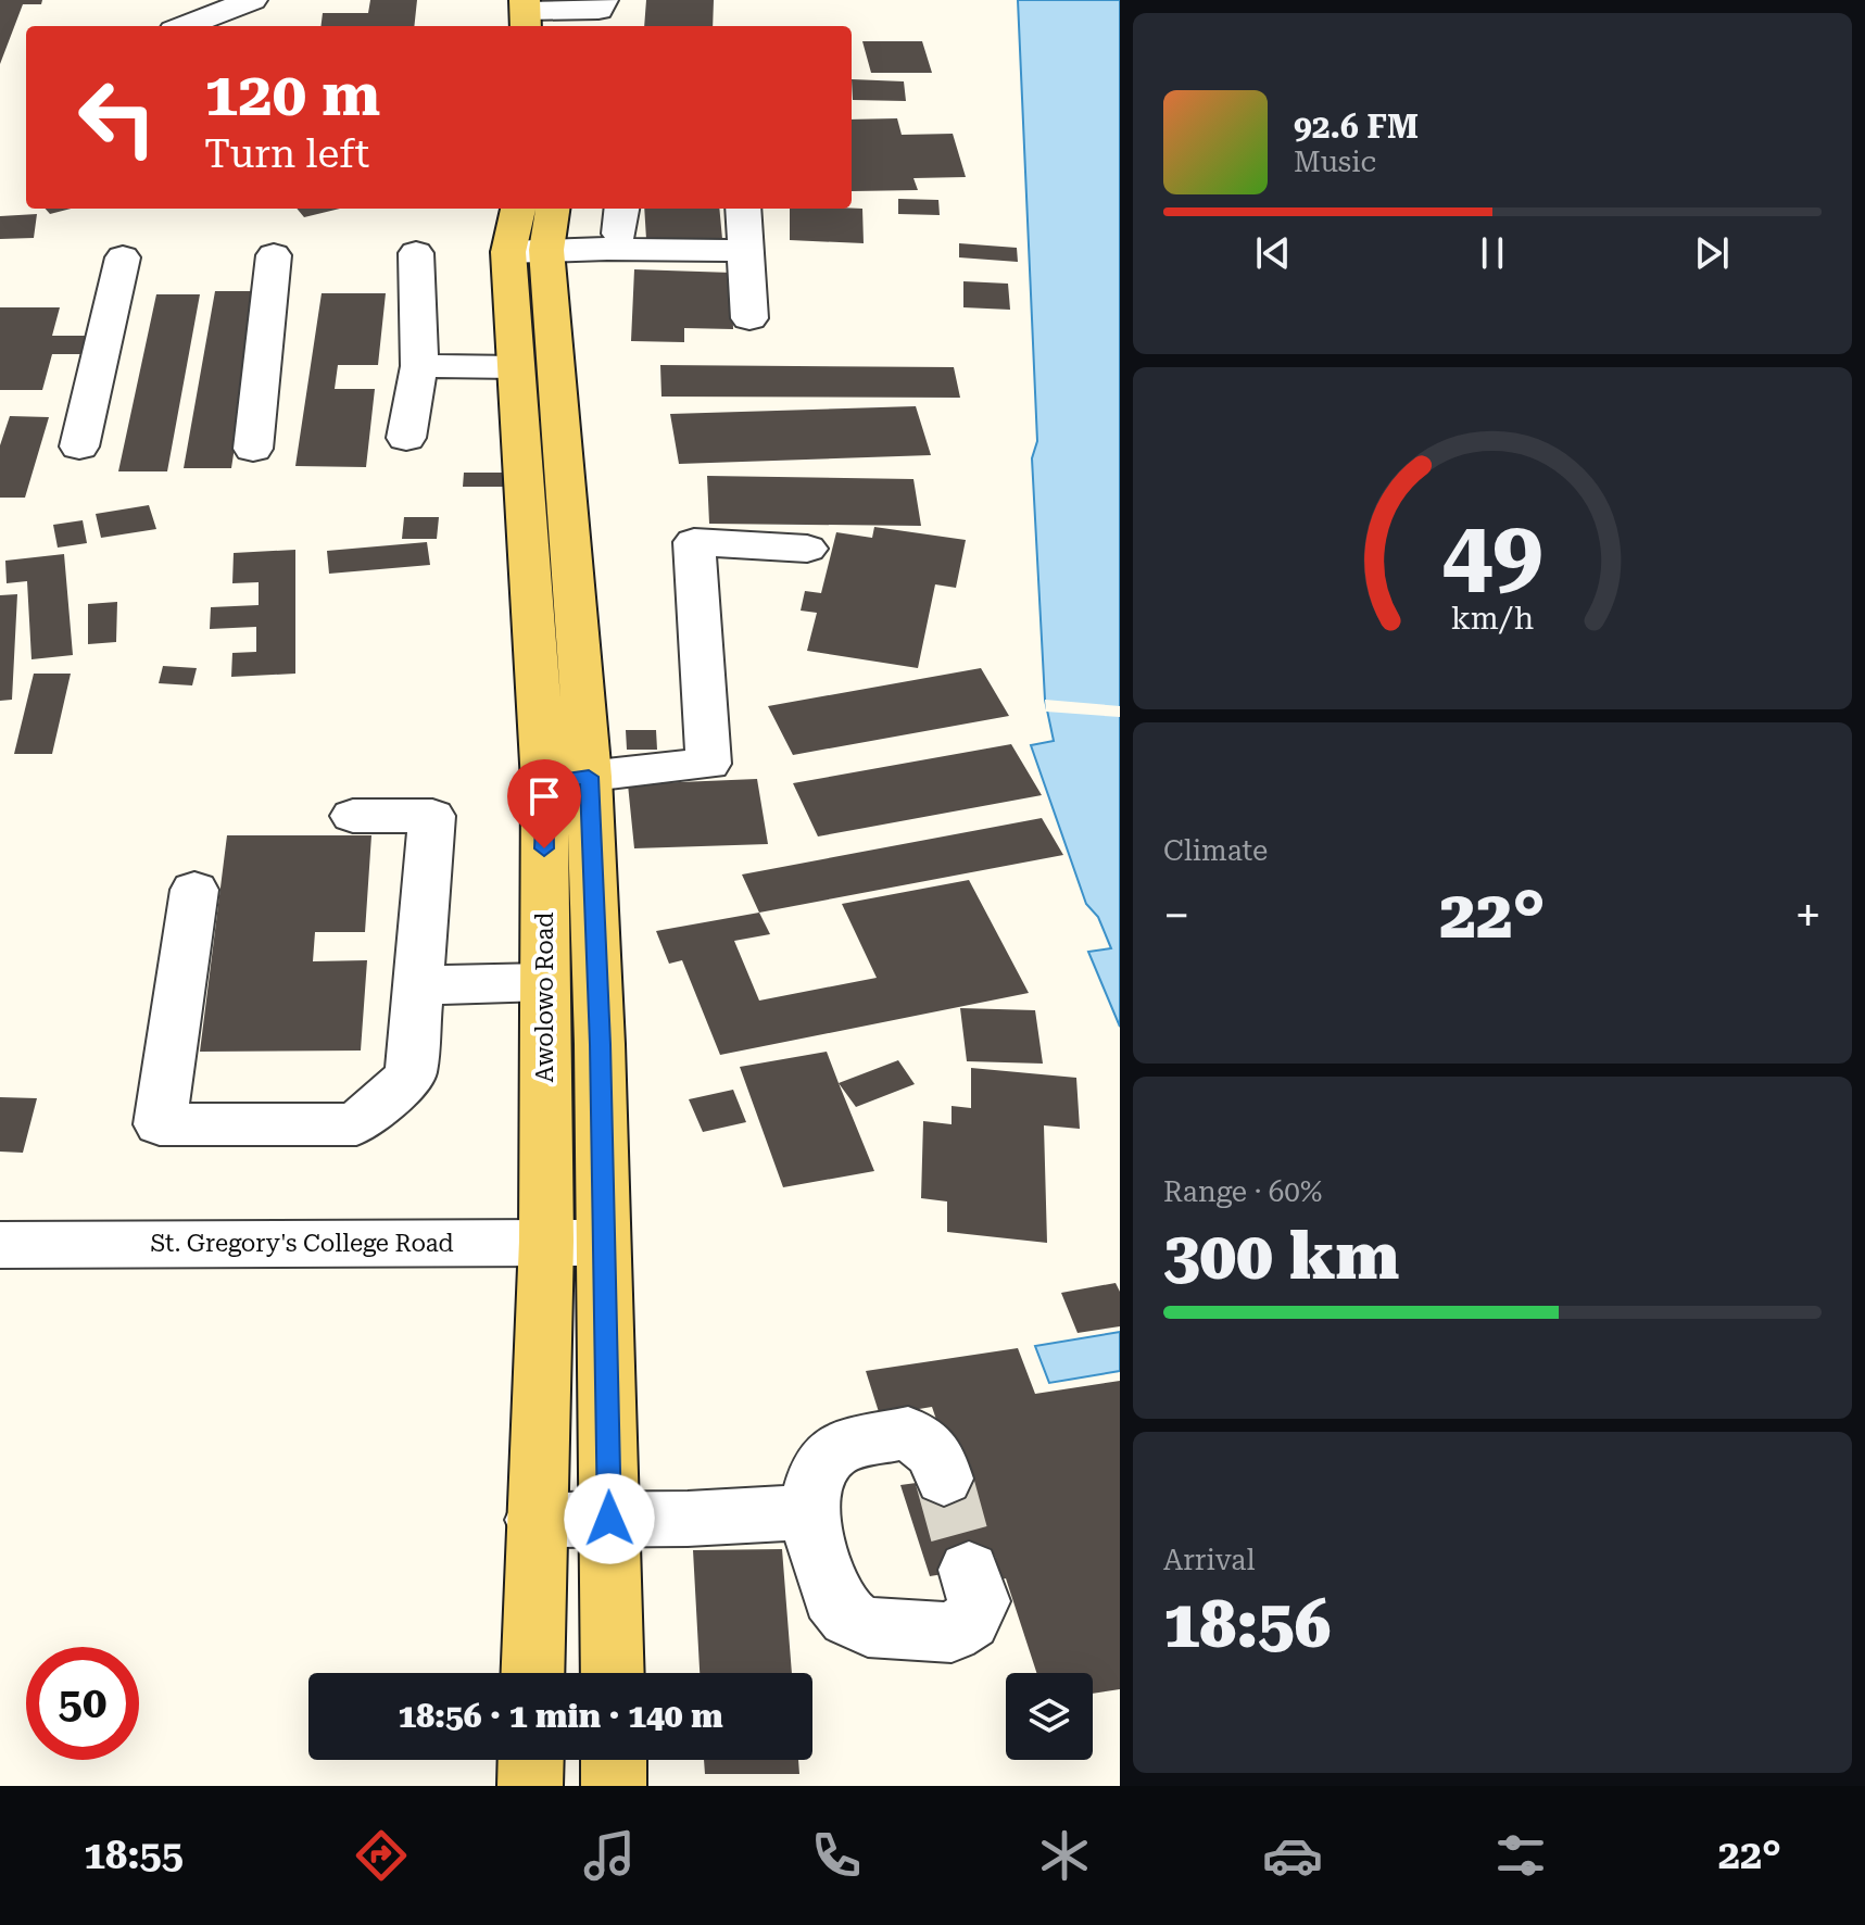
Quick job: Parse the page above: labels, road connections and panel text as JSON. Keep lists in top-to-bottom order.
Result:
{
  "streets": {
    "main road": ["Awolowo Road"],
    "street": ["St. Gregory's College Road"]
  },
  "crossings": [
    ["Awolowo Road", "St. Gregory's College Road"]
  ],
  "page": {
    "turn": ["120 m", "Turn left"],
    "song": ["92.6 FM", "Music"],
    "tile": [
      "Climate",
      ["Range · 60%", "300 km"],
      ["Arrival", "18:56"]
    ],
    "heat": ["−", "22°", "+"],
    "limit": "50",
    "trip": "18:56 · 1 min · 140 m",
    "tabs": ["18:55", "22°"],
    "gauge": ["49", "km/h"]
  }
}
